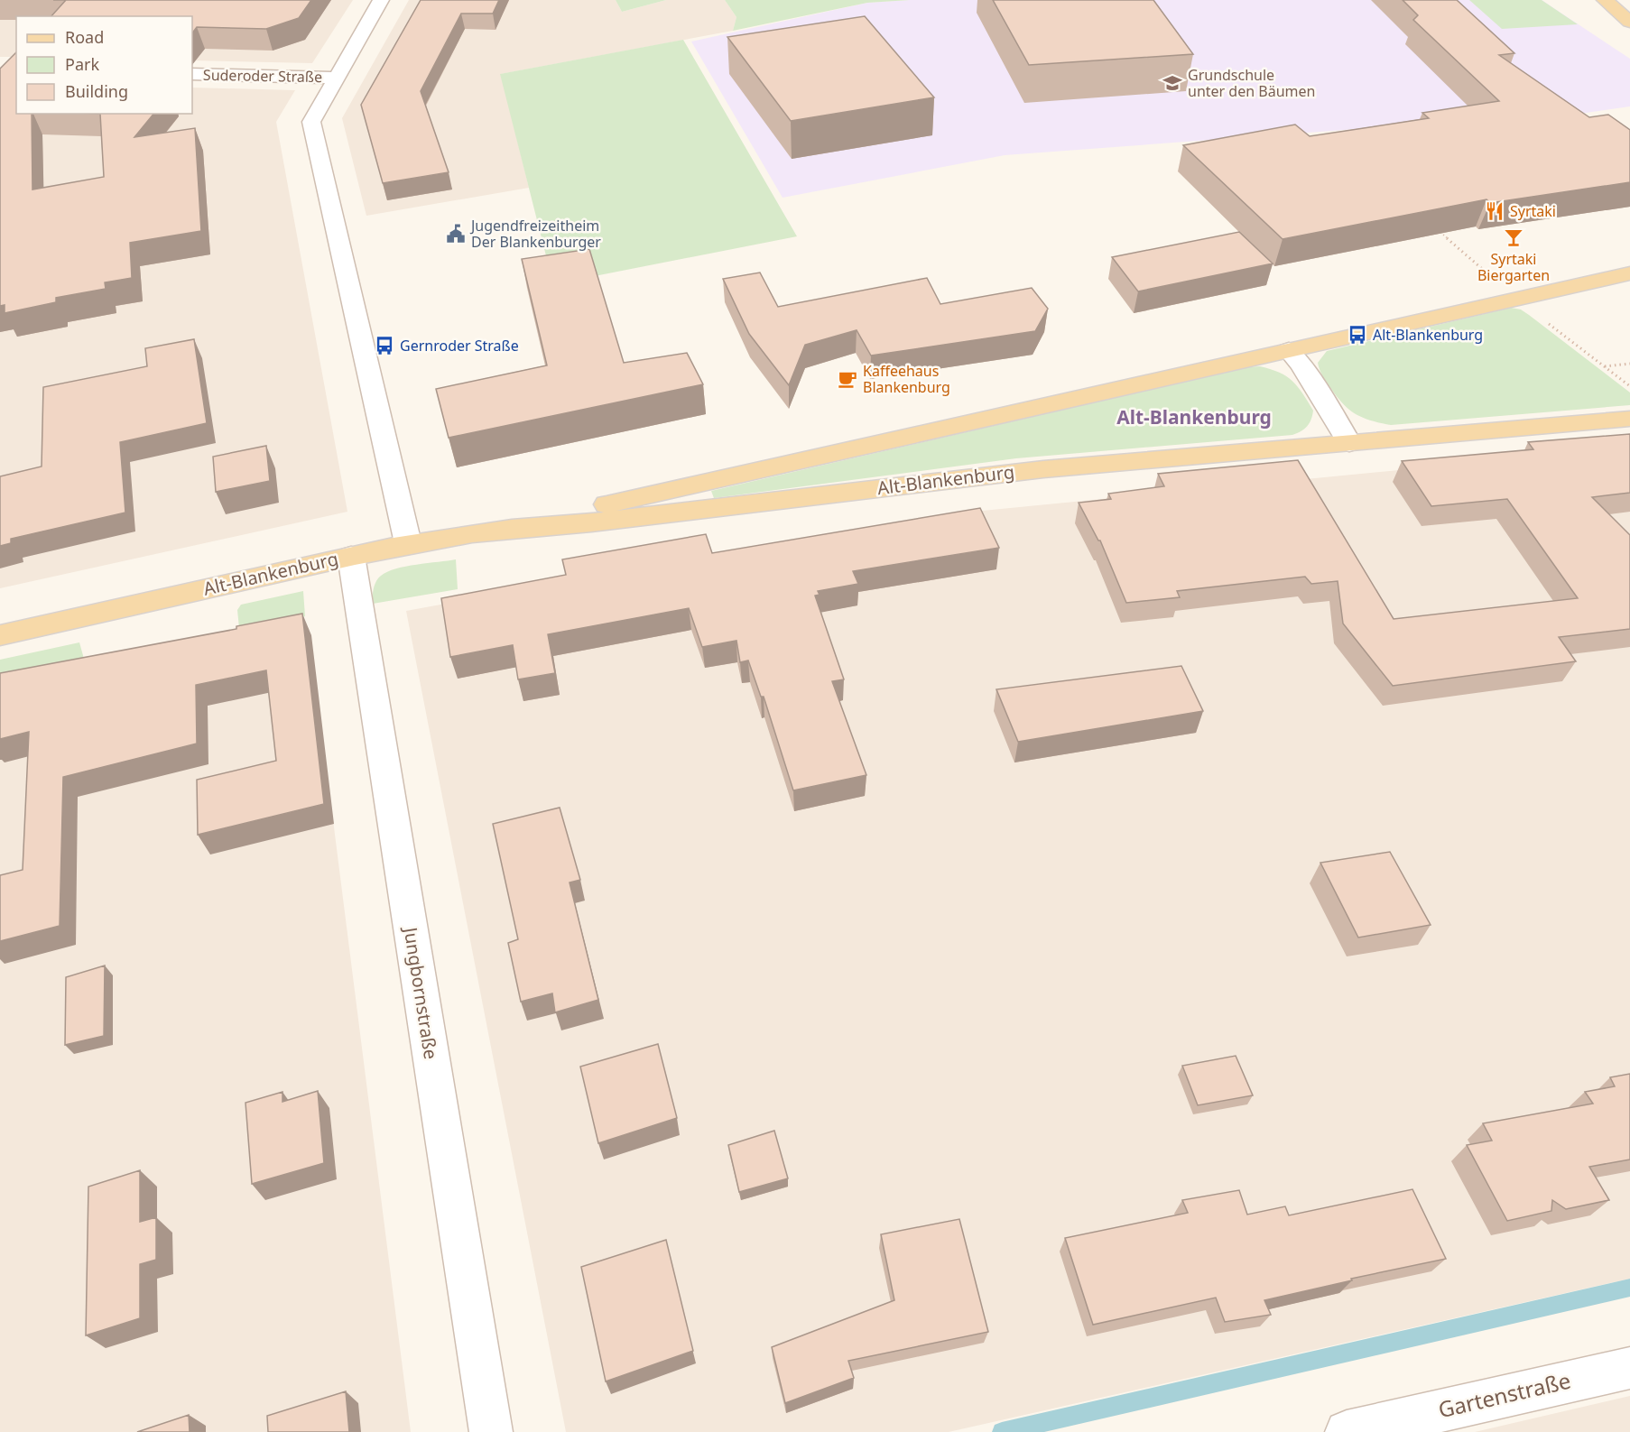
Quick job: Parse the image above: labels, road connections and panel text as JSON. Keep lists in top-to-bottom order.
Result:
{
  "streets": {
    "main road": ["Alt-Blankenburg"],
    "street": ["Suderoder Straße", "Jungbornstraße", "Gartenstraße"]
  },
  "crossings": [
    ["Alt-Blankenburg", "Jungbornstraße"]
  ],
  "districts": ["Alt-Blankenburg"],
  "places": {
    "school or university": ["Grundschule unter den Bäumen"],
    "restaurant": ["Syrtaki"],
    "public building": ["Jugendfreizeitheim Der Blankenburger"],
    "bar": ["Syrtaki Biergarten"],
    "bus stop": ["Alt-Blankenburg", "Gernroder Straße"],
    "cafe": ["Kaffeehaus Blankenburg"]
  },
  "legend": ["Road", "Park", "Building"]
}
